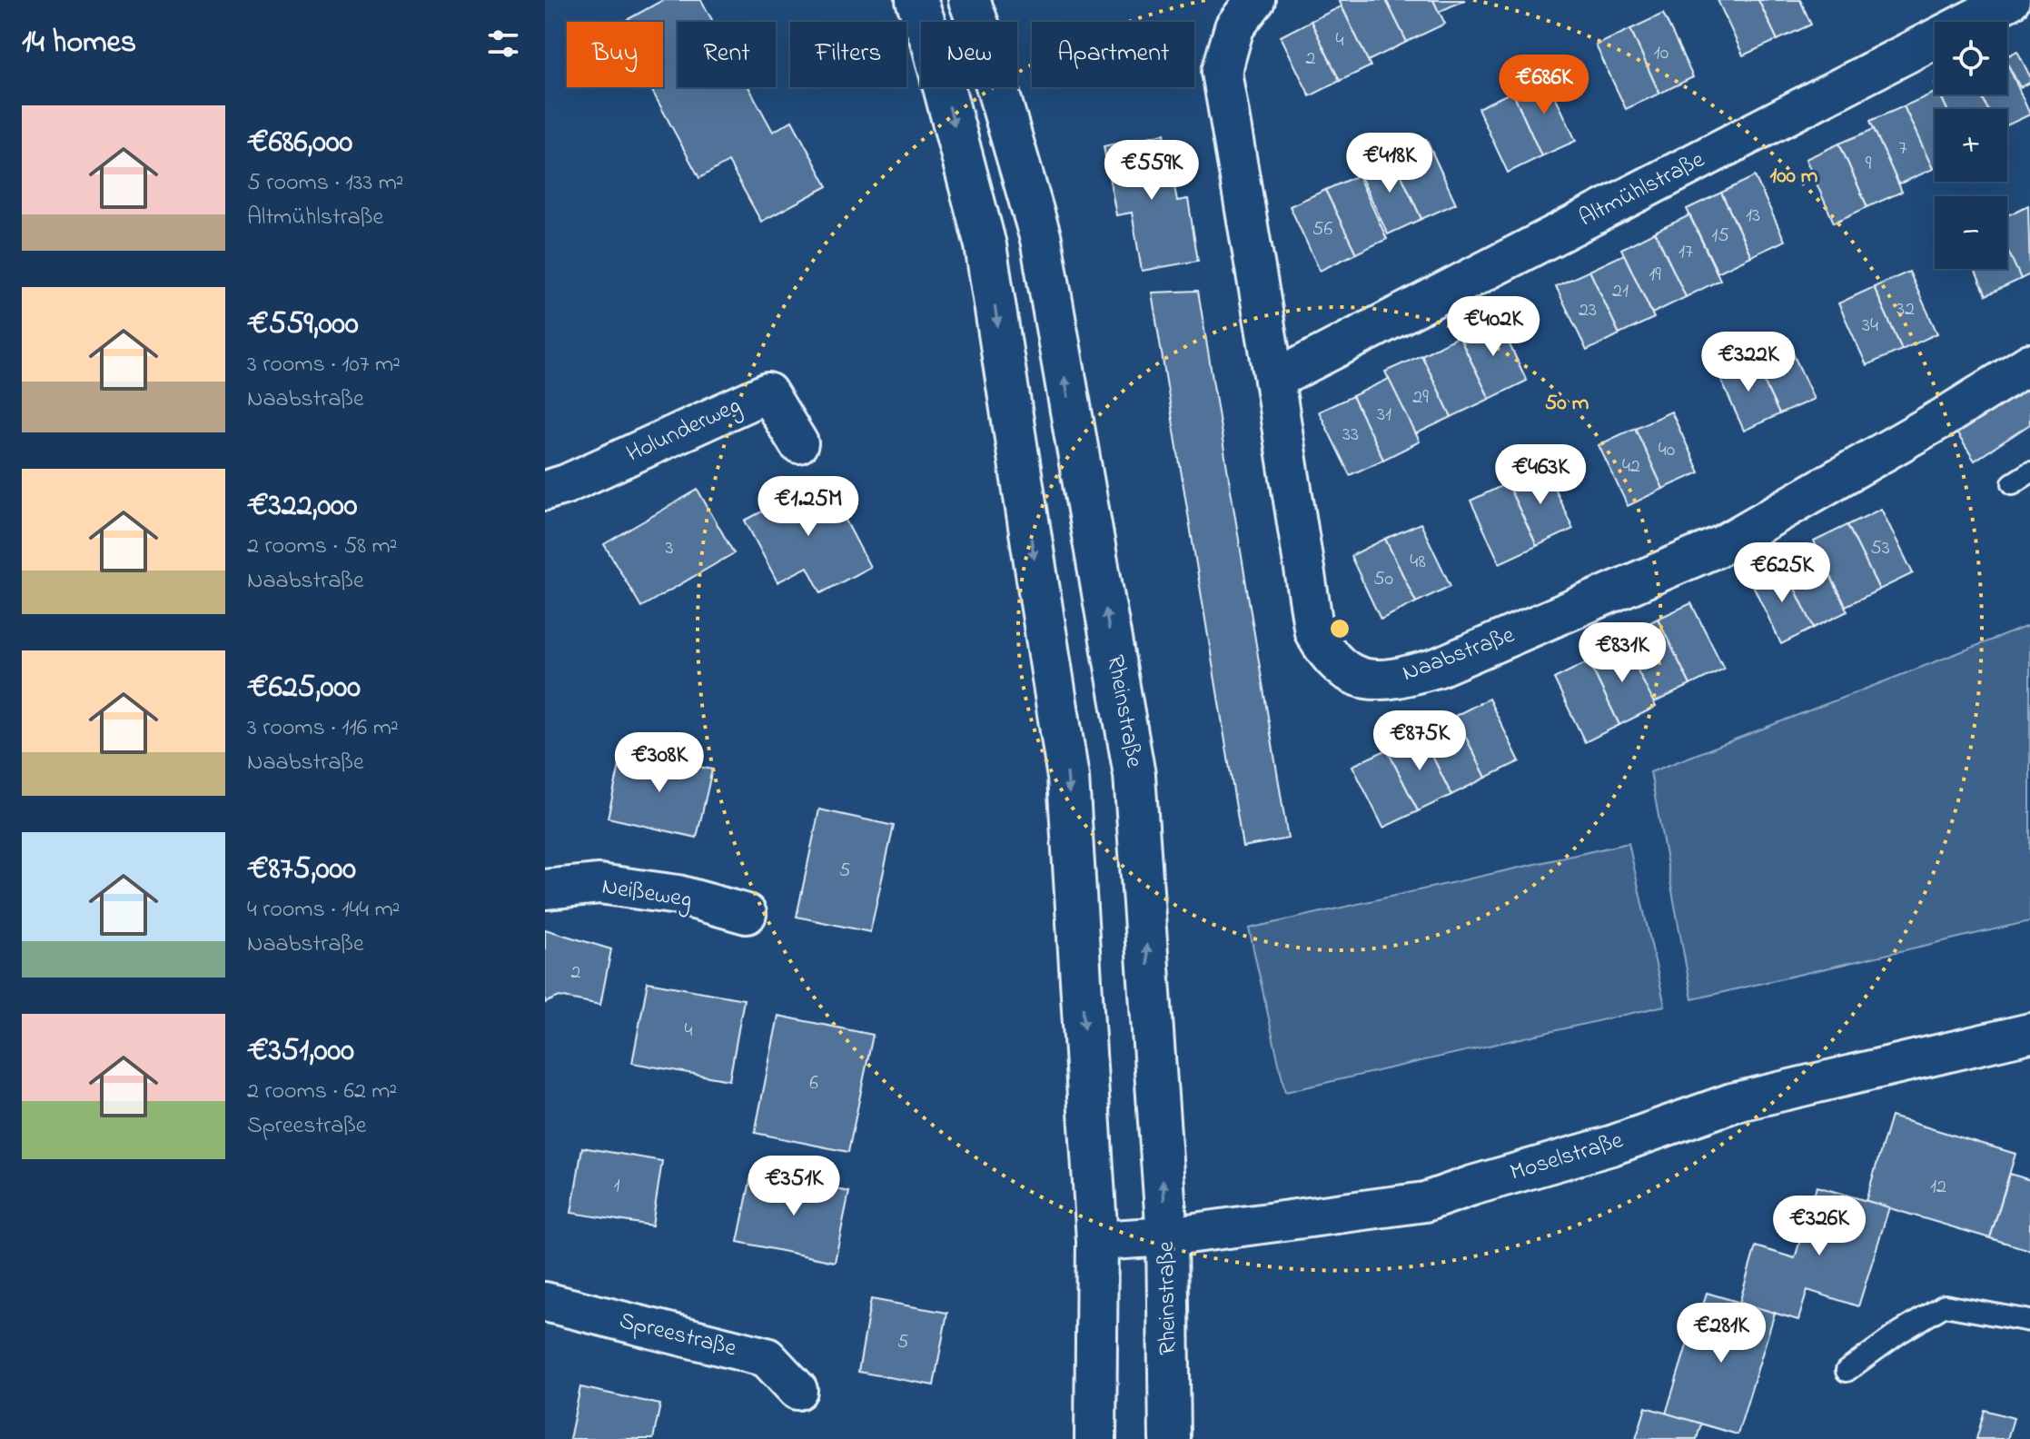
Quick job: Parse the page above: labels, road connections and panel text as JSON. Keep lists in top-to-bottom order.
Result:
{
  "streets": {
    "street": [
      "Altmühlstraße",
      "Holunderweg",
      "Naabstraße",
      "Rheinstraße",
      "Neißeweg",
      "Moselstraße",
      "Spreestraße"
    ]
  },
  "crossings": [
    ["Altmühlstraße", "Naabstraße"],
    ["Rheinstraße", "Moselstraße"]
  ],
  "house_numbers": [
    "4",
    "10",
    "2",
    "7",
    "9",
    "13",
    "56",
    "15",
    "17",
    "19",
    "21",
    "32",
    "23",
    "34",
    "29",
    "31",
    "33",
    "40",
    "42",
    "3",
    "53",
    "48",
    "50",
    "5",
    "2",
    "4",
    "6",
    "1",
    "12",
    "5"
  ],
  "page": {
    "heading": "14 homes",
    "map_buttons": ["+", "−"],
    "chip": [
      "Buy",
      "Rent",
      "Filters",
      "New",
      "Apartment"
    ],
    "price": [
      "€686K",
      "€418K",
      "€559K",
      "€402K",
      "€322K",
      "€463K",
      "€1.25M",
      "€625K",
      "€831K",
      "€875K",
      "€308K",
      "€351K",
      "€326K",
      "€281K"
    ],
    "list": [
      {
        "name": "€686,000",
        "note": "5 rooms · 133 m² · Altmühlstraße"
      },
      {
        "name": "€559,000",
        "note": "3 rooms · 107 m² · Naabstraße"
      },
      {
        "name": "€322,000",
        "note": "2 rooms · 58 m² · Naabstraße"
      },
      {
        "name": "€625,000",
        "note": "3 rooms · 116 m² · Naabstraße"
      },
      {
        "name": "€875,000",
        "note": "4 rooms · 144 m² · Naabstraße"
      },
      {
        "name": "€351,000",
        "note": "2 rooms · 62 m² · Spreestraße"
      }
    ]
  },
  "rings": ["100 m", "50 m"]
}
